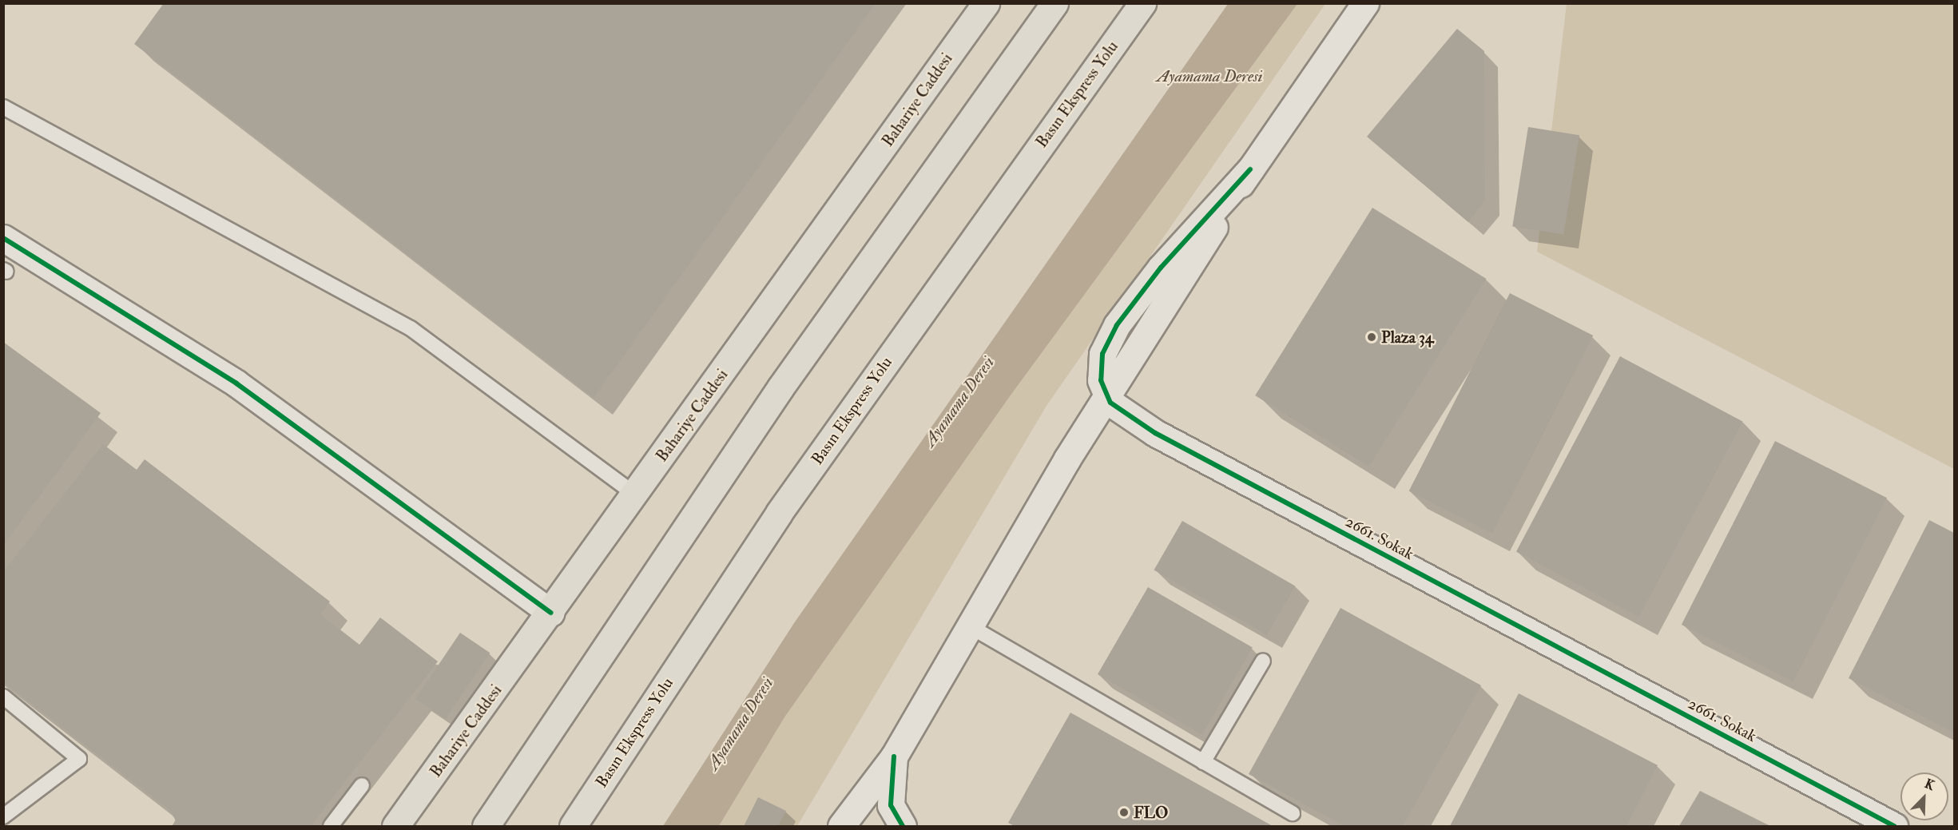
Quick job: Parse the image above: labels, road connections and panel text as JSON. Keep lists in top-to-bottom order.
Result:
{
  "streets": {
    "main road": ["Basın Ekspress Yolu", "Bahariye Caddesi"],
    "street": ["2661. Sokak"]
  },
  "water": ["Ayamama Deresi"],
  "places": ["Plaza 34", "FLO"],
  "north": "top right"
}
